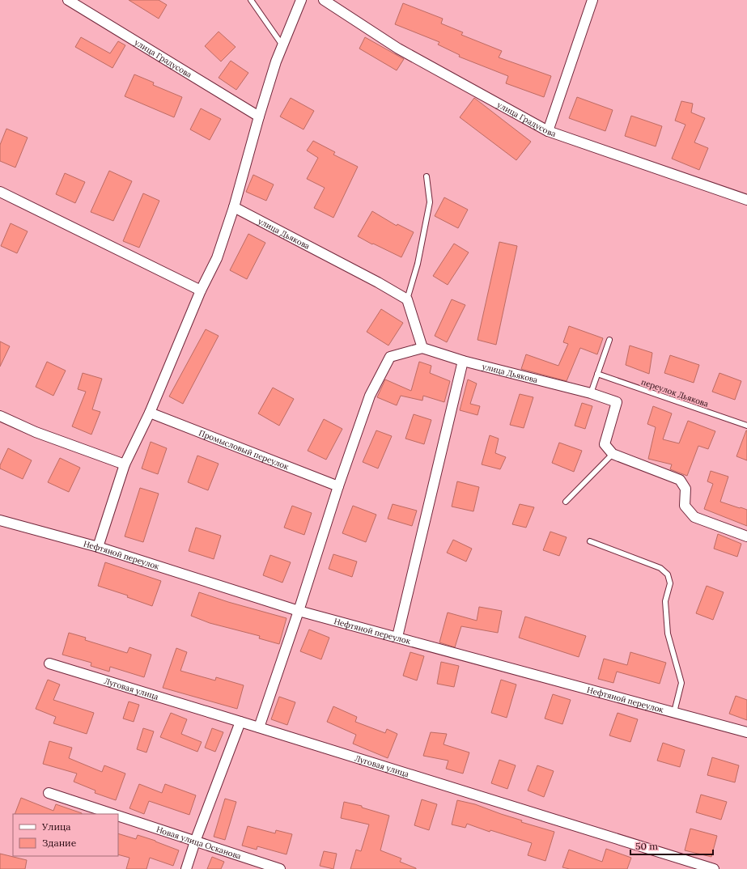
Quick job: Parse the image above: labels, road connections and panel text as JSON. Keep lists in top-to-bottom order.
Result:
{
  "streets": {
    "street": [
      "улица Градусова",
      "улица Дьякова",
      "Промысловый переулок",
      "Нефтяной переулок",
      "Луговая улица",
      "Новая улица Осканова"
    ],
    "lane": ["переулок Дьякова"]
  },
  "legend": ["Улица", "Здание"],
  "scale_bar": "50 m"
}
